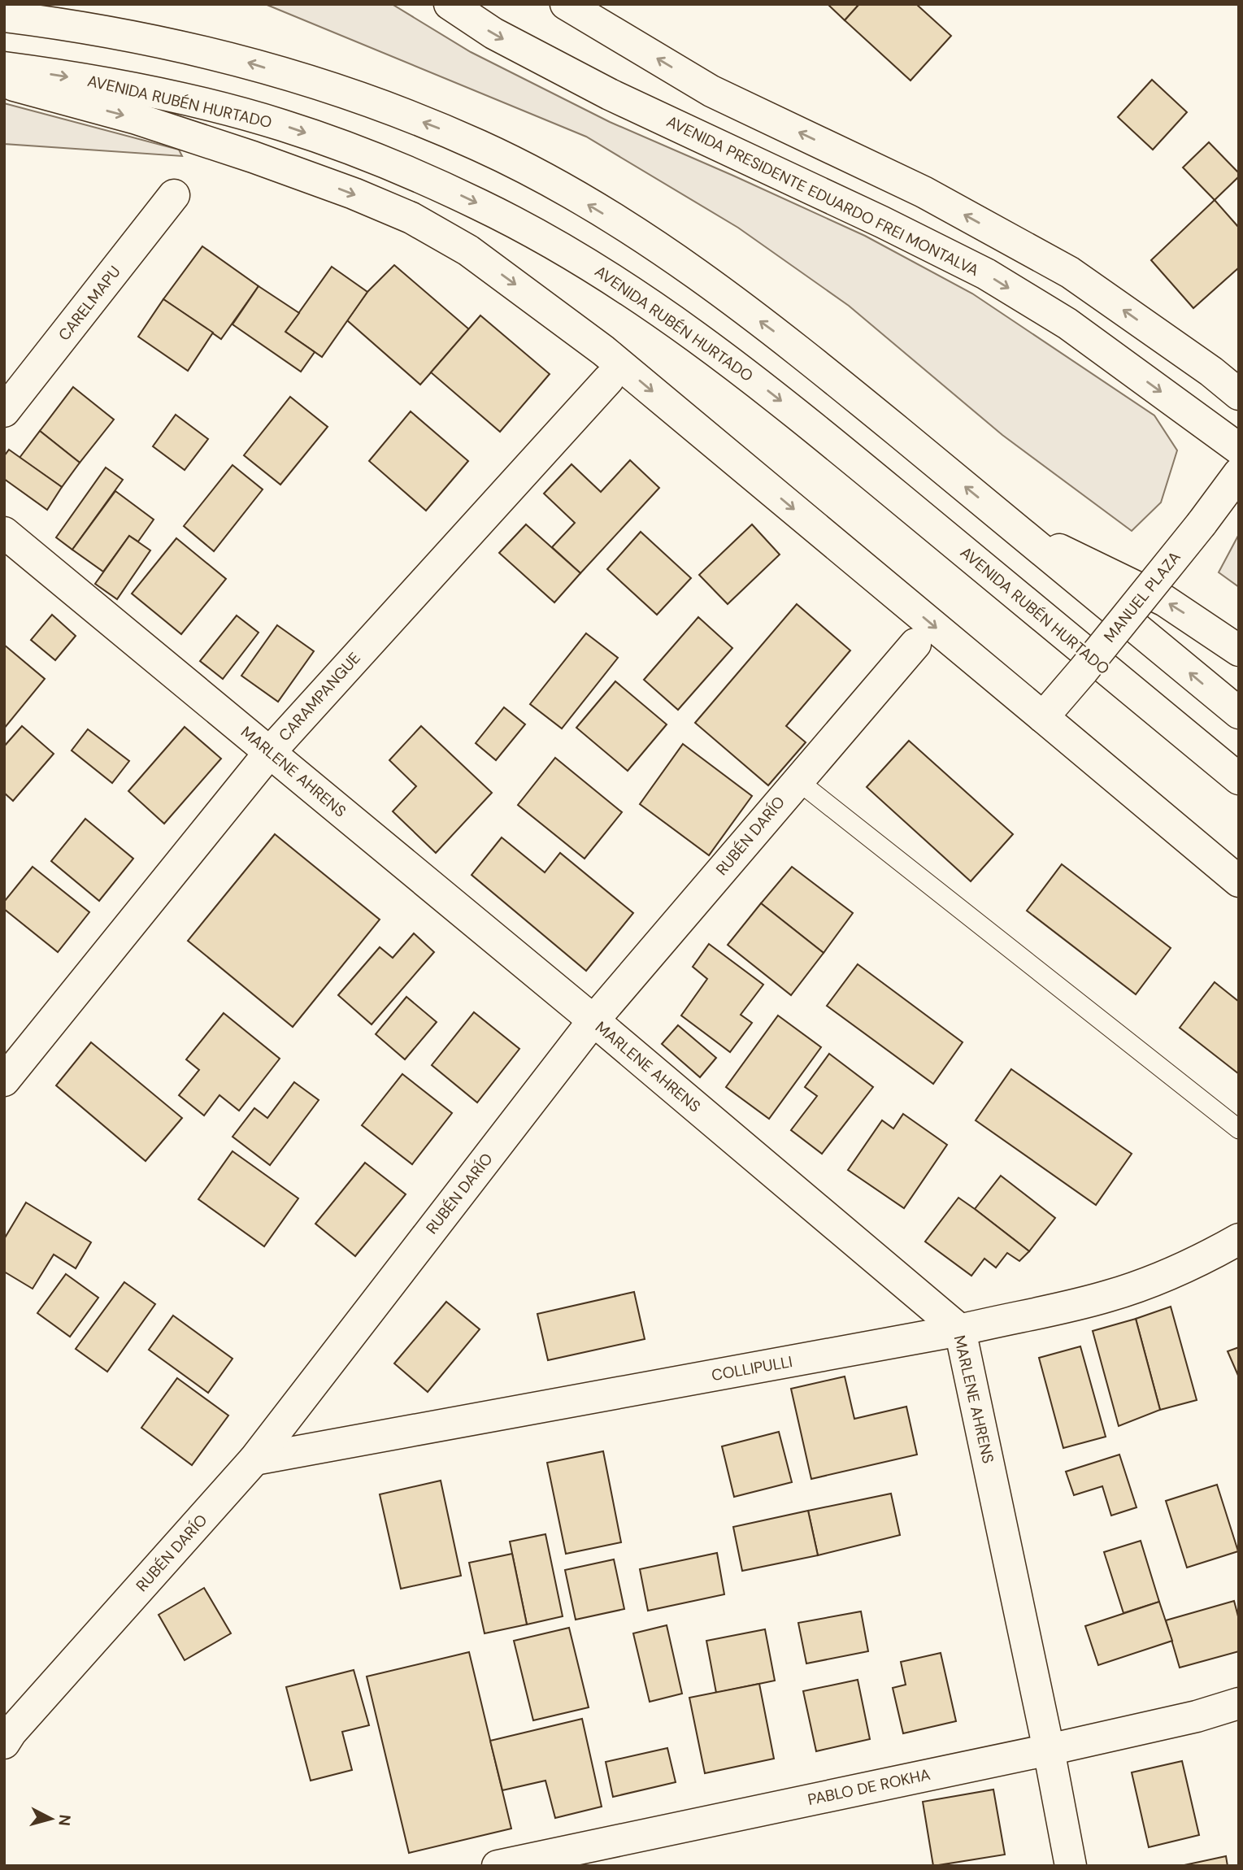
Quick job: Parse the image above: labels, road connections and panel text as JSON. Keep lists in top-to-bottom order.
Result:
{
  "streets": {
    "main road": [
      "AVENIDA RUBÉN HURTADO",
      "AVENIDA PRESIDENTE EDUARDO FREI MONTALVA",
      "CARELMAPU",
      "MANUEL PLAZA",
      "CARAMPANGUE",
      "MARLENE AHRENS",
      "RUBÉN DARÍO",
      "COLLIPULLI",
      "PABLO DE ROKHA"
    ]
  },
  "crossings": [
    ["CARAMPANGUE", "MARLENE AHRENS"],
    ["MARLENE AHRENS", "RUBÉN DARÍO"],
    ["MARLENE AHRENS", "COLLIPULLI"],
    ["MARLENE AHRENS", "PABLO DE ROKHA"],
    ["RUBÉN DARÍO", "COLLIPULLI"]
  ],
  "north": "right"
}
